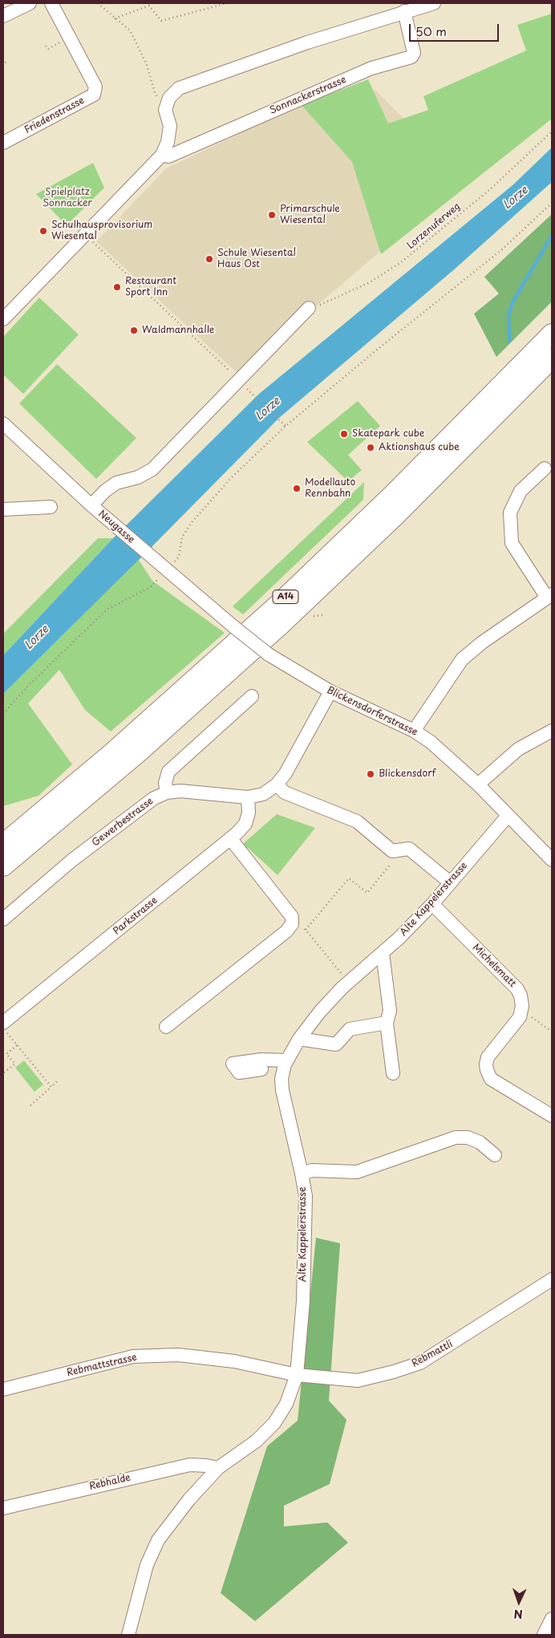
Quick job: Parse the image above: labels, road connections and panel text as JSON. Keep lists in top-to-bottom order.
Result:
{
  "streets": {
    "highway": ["A14"],
    "street": [
      "Sonnackerstrasse",
      "Friedenstrasse",
      "Neugasse",
      "Blickensdorferstrasse",
      "Gewerbestrasse",
      "Alte Kappelerstrasse",
      "Parkstrasse",
      "Michelsmatt",
      "Rebmattli",
      "Rebmattstrasse",
      "Rebhalde"
    ],
    "path": ["Lorzenuferweg"]
  },
  "crossings": [
    ["Neugasse", "Blickensdorferstrasse"],
    ["Blickensdorferstrasse", "Gewerbestrasse"],
    ["Blickensdorferstrasse", "Alte Kappelerstrasse"],
    ["Gewerbestrasse", "Parkstrasse"],
    ["Alte Kappelerstrasse", "Michelsmatt"],
    ["Alte Kappelerstrasse", "Rebmattli"],
    ["Alte Kappelerstrasse", "Rebmattstrasse"],
    ["Alte Kappelerstrasse", "Rebhalde"],
    ["Rebmattli", "Rebmattstrasse"]
  ],
  "water": ["Lorze"],
  "parks": ["Spielplatz Sonnacker"],
  "places": [
    "Primarschule Wiesental",
    "Schulhausprovisorium Wiesental",
    "Schule Wiesental Haus Ost",
    "Restaurant Sport Inn",
    "Waldmannhalle",
    "Skatepark cube",
    "Aktionshaus cube",
    "Modellauto Rennbahn",
    "Blickensdorf"
  ],
  "scale_bar": "50 m",
  "north": "bottom"
}
